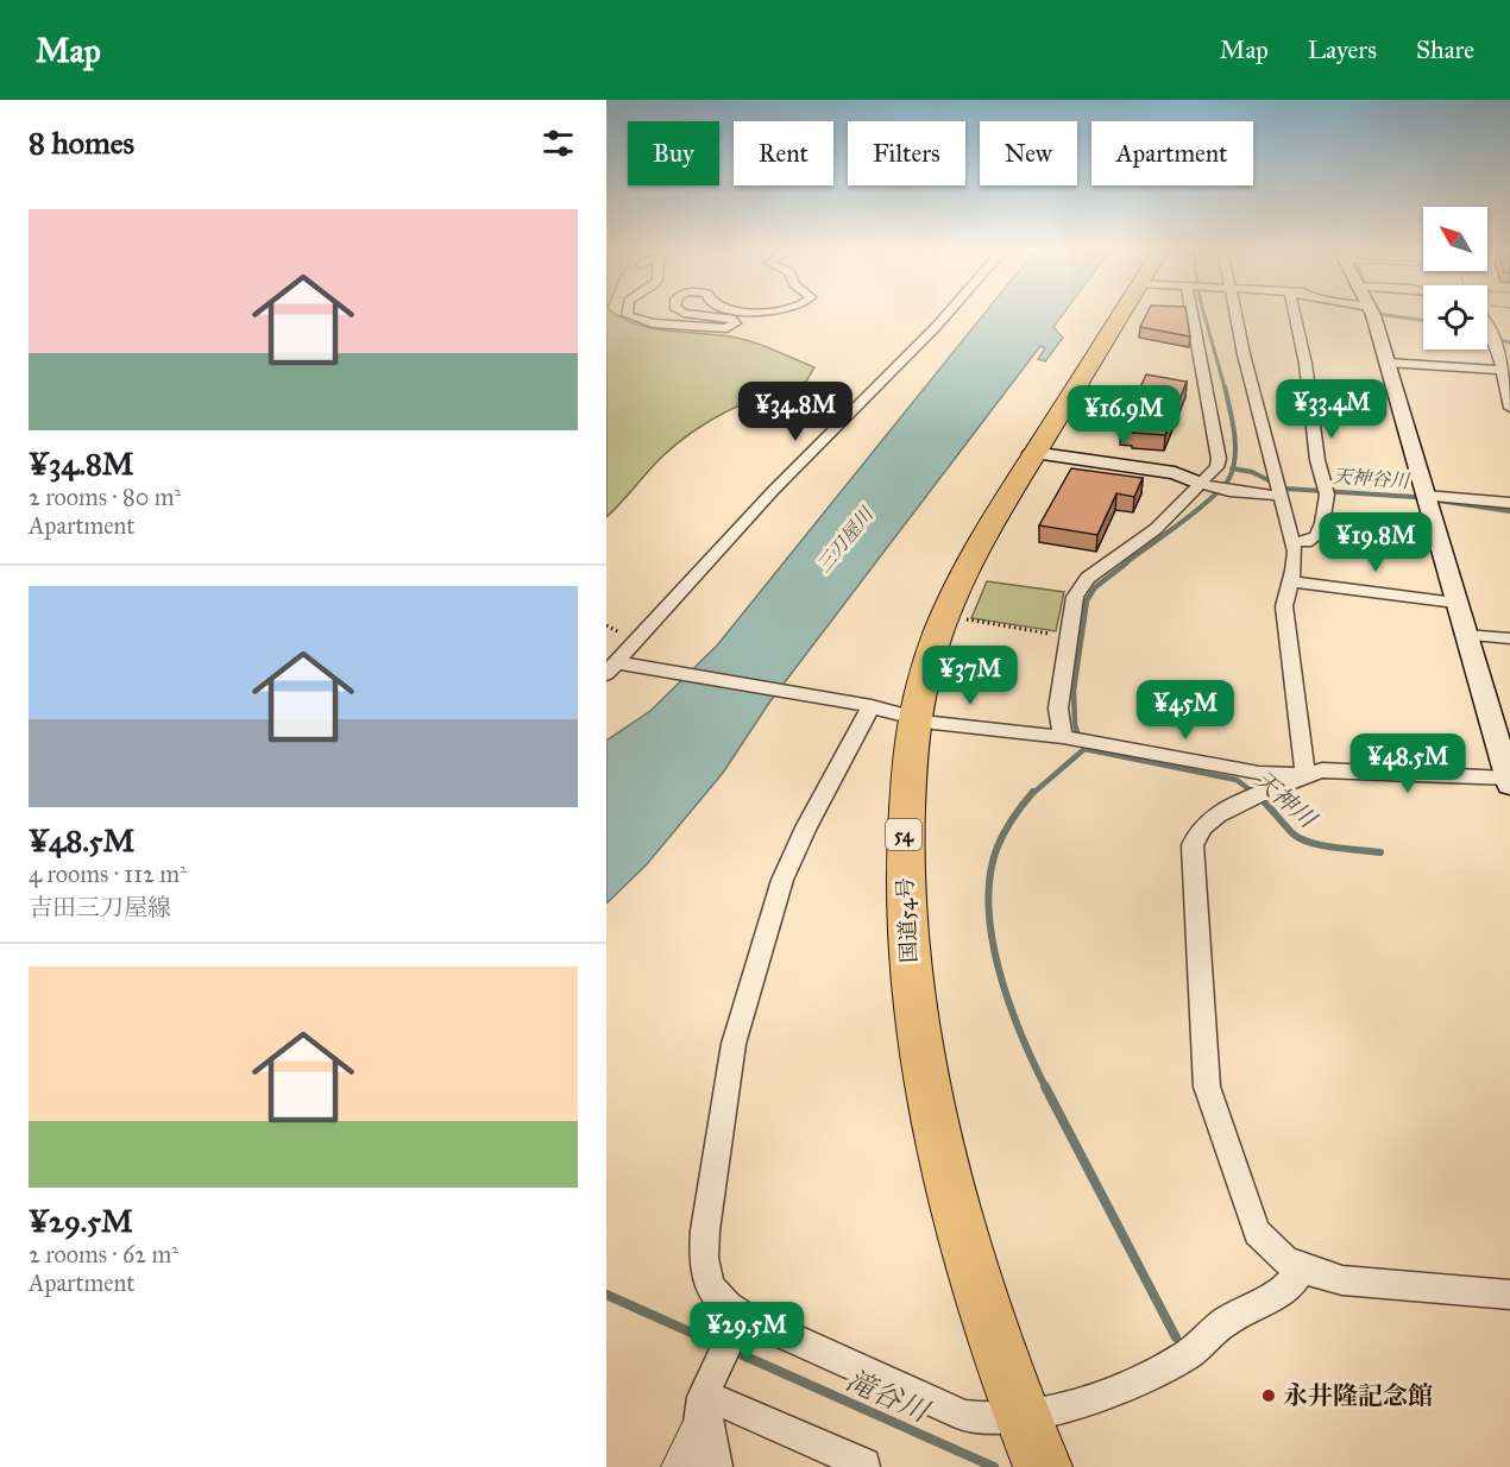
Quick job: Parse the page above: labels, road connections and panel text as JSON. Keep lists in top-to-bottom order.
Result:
{
  "streets": {
    "highway": ["54", "国道54号"]
  },
  "water": [
    "天神谷川",
    "三刀屋川",
    "天神川",
    "滝谷川"
  ],
  "places": ["永井隆記念館"],
  "north": "top left",
  "page": {
    "header": "Map",
    "nav": ["Map", "Layers", "Share"],
    "heading": "8 homes",
    "chip": [
      "Buy",
      "Rent",
      "Filters",
      "New",
      "Apartment"
    ],
    "list": [
      {
        "name": "¥34.8M",
        "note": "2 rooms · 80 m² · Apartment"
      },
      {
        "name": "¥48.5M",
        "note": "4 rooms · 112 m² · 吉田三刀屋線"
      },
      {
        "name": "¥29.5M",
        "note": "2 rooms · 62 m² · Apartment"
      }
    ],
    "price": [
      "¥33.4M",
      "¥34.8M",
      "¥16.9M",
      "¥19.8M",
      "¥37M",
      "¥45M",
      "¥48.5M",
      "¥29.5M"
    ]
  }
}
